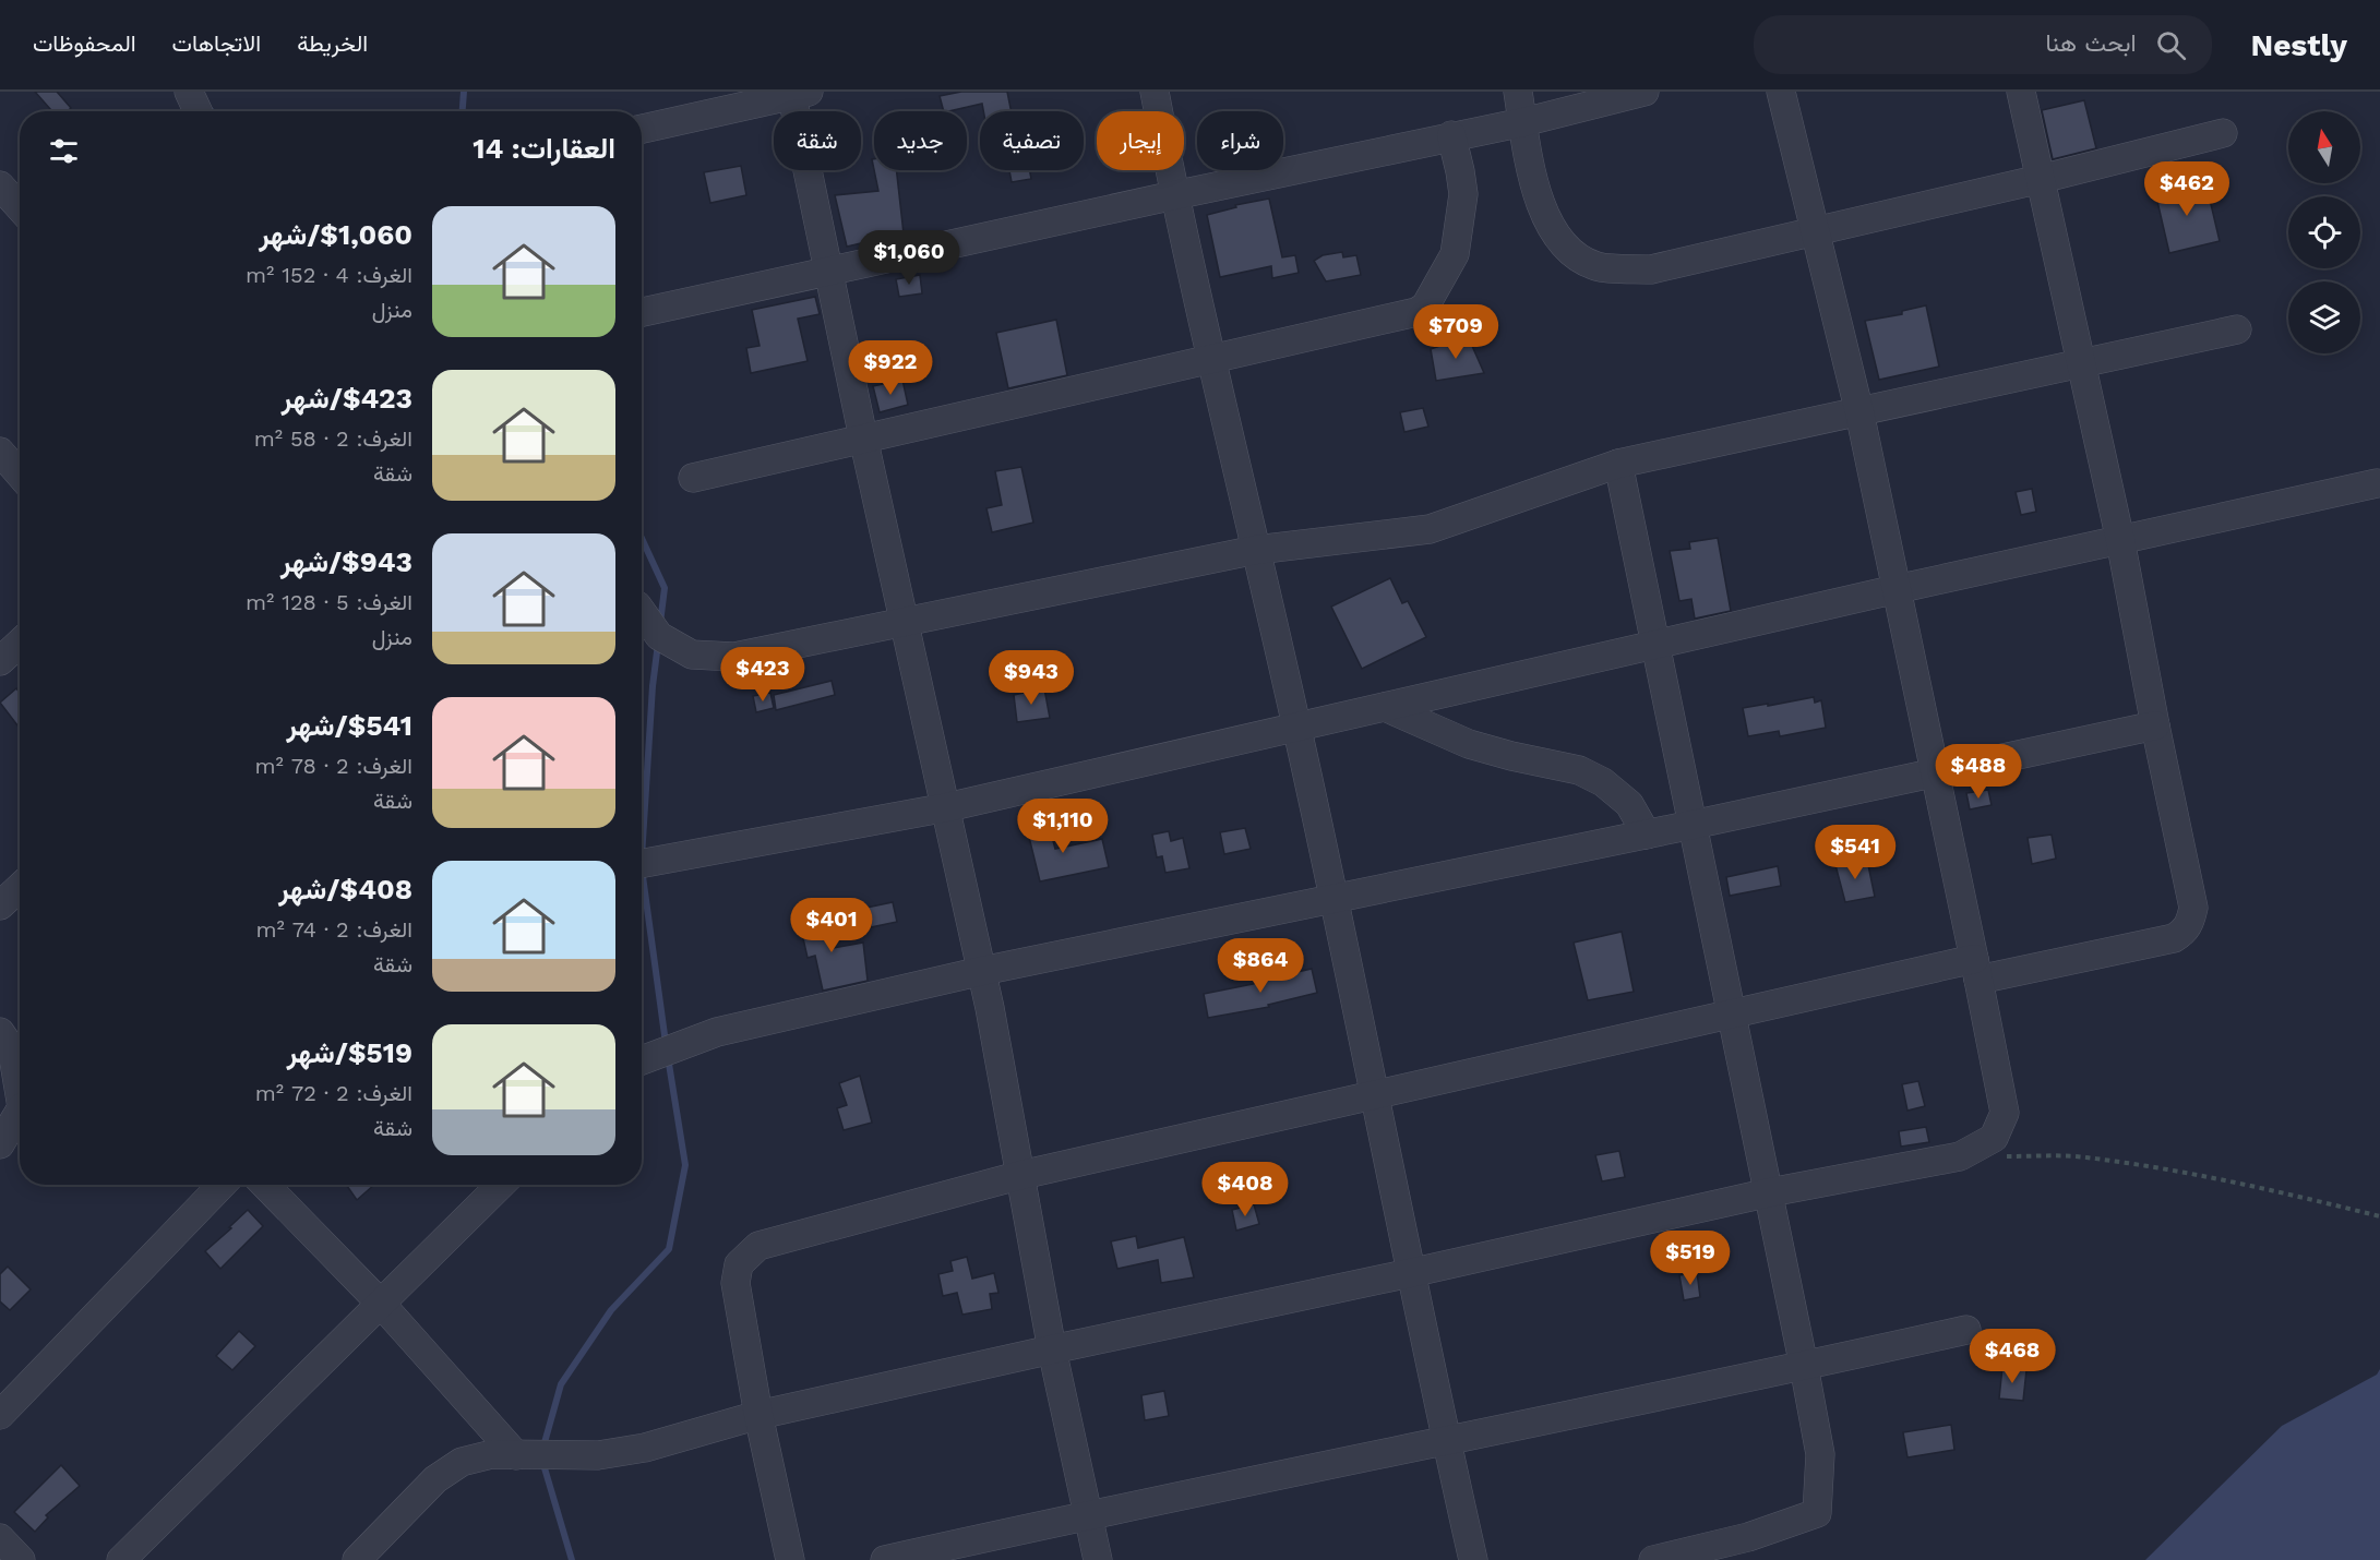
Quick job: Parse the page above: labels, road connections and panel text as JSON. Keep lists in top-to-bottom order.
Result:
{
  "north": "top",
  "page": {
    "header": "Nestly",
    "search": "ابحث هنا",
    "nav": ["الخريطة", "الاتجاهات", "المحفوظات"],
    "chip": [
      "شراء",
      "إيجار",
      "تصفية",
      "جديد",
      "شقة"
    ],
    "heading": "العقارات: 14",
    "price": [
      "$462",
      "$1,060",
      "$709",
      "$922",
      "$423",
      "$943",
      "$488",
      "$1,110",
      "$541",
      "$401",
      "$864",
      "$408",
      "$519",
      "$468"
    ],
    "list": [
      {
        "name": "$1,060/شهر",
        "note": "الغرف: 4 · 152 m² · منزل"
      },
      {
        "name": "$423/شهر",
        "note": "الغرف: 2 · 58 m² · شقة"
      },
      {
        "name": "$943/شهر",
        "note": "الغرف: 5 · 128 m² · منزل"
      },
      {
        "name": "$541/شهر",
        "note": "الغرف: 2 · 78 m² · شقة"
      },
      {
        "name": "$408/شهر",
        "note": "الغرف: 2 · 74 m² · شقة"
      },
      {
        "name": "$519/شهر",
        "note": "الغرف: 2 · 72 m² · شقة"
      }
    ]
  }
}
